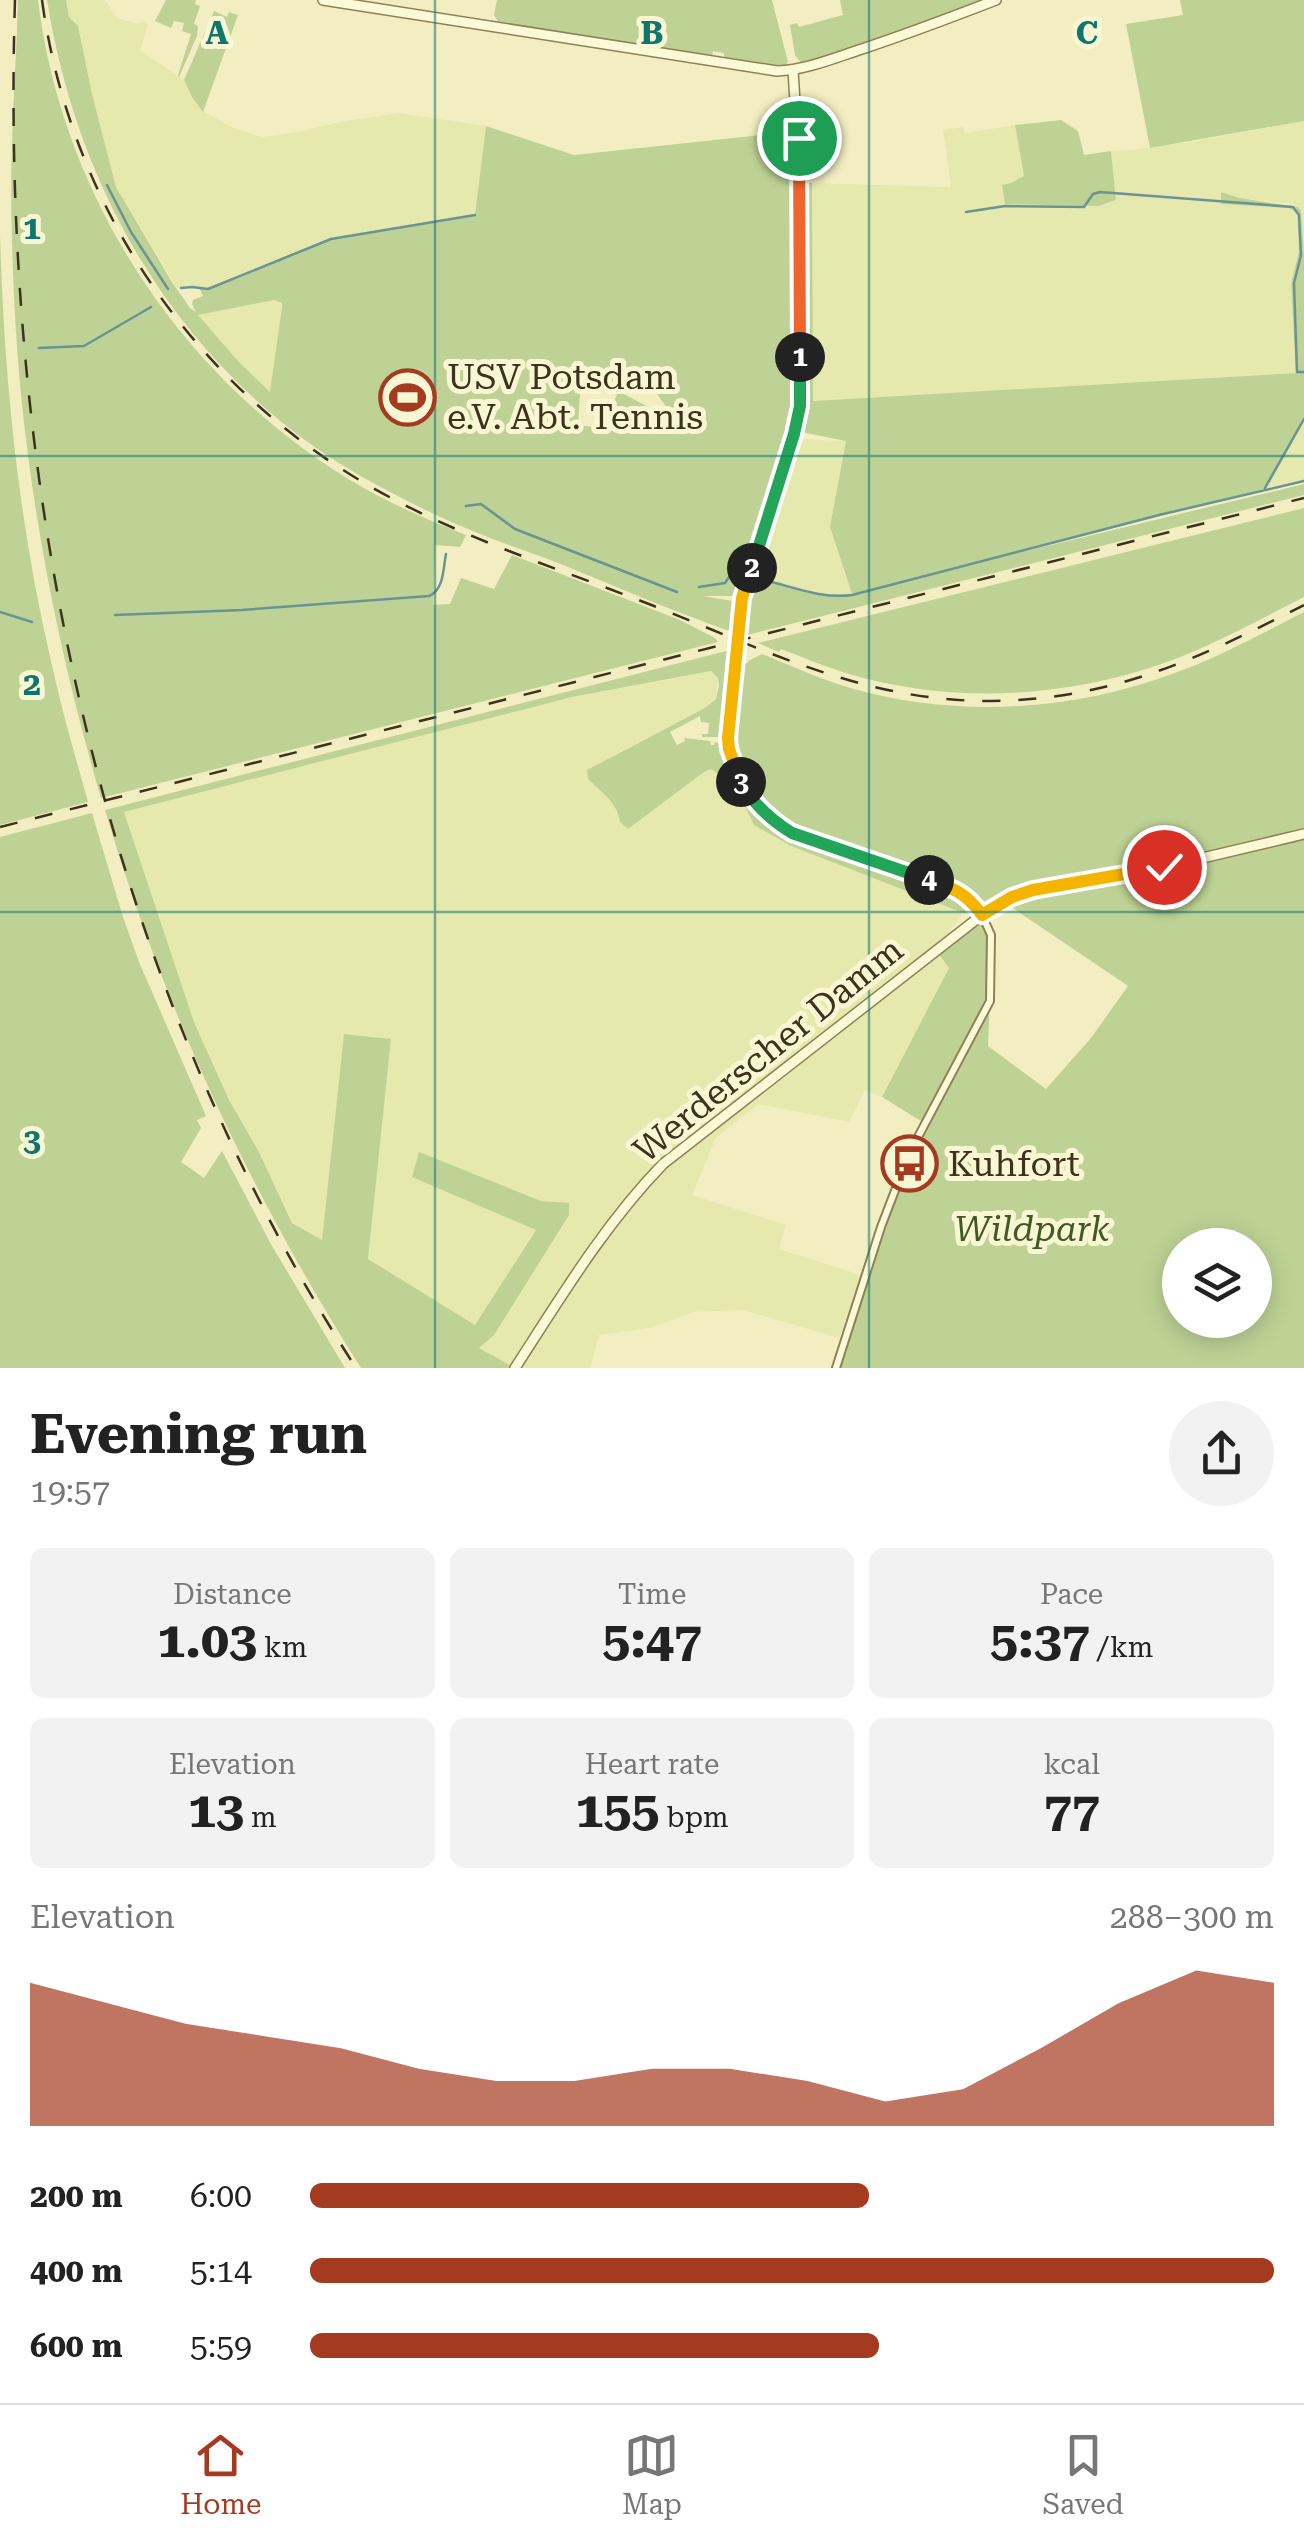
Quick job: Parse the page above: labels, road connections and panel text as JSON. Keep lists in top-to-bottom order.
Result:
{
  "streets": {
    "street": ["Werderscher Damm"]
  },
  "parks": ["Wildpark"],
  "places": {
    "sports": ["USV Potsdam e.V. Abt. Tennis"],
    "bus stop": ["Kuhfort"]
  },
  "page": {
    "pins": [
      "1",
      "2",
      "3",
      "4"
    ],
    "heading": ["Evening run", "19:57"],
    "stats": [
      ["Distance", "1.03 km"],
      ["Time", "5:47"],
      ["Pace", "5:37 /km"],
      ["Elevation", "13 m"],
      ["Heart rate", "155 bpm"],
      ["kcal", "77"]
    ],
    "chart": ["Elevation", "288–300 m"],
    "list": [
      {
        "name": "200 m",
        "note": "6:00"
      },
      {
        "name": "400 m",
        "note": "5:14"
      },
      {
        "name": "600 m",
        "note": "5:59"
      }
    ],
    "tabs": ["Home", "Map", "Saved"]
  },
  "grid": {
    "columns": ["A", "B", "C"],
    "rows": ["1", "2", "3"]
  }
}
